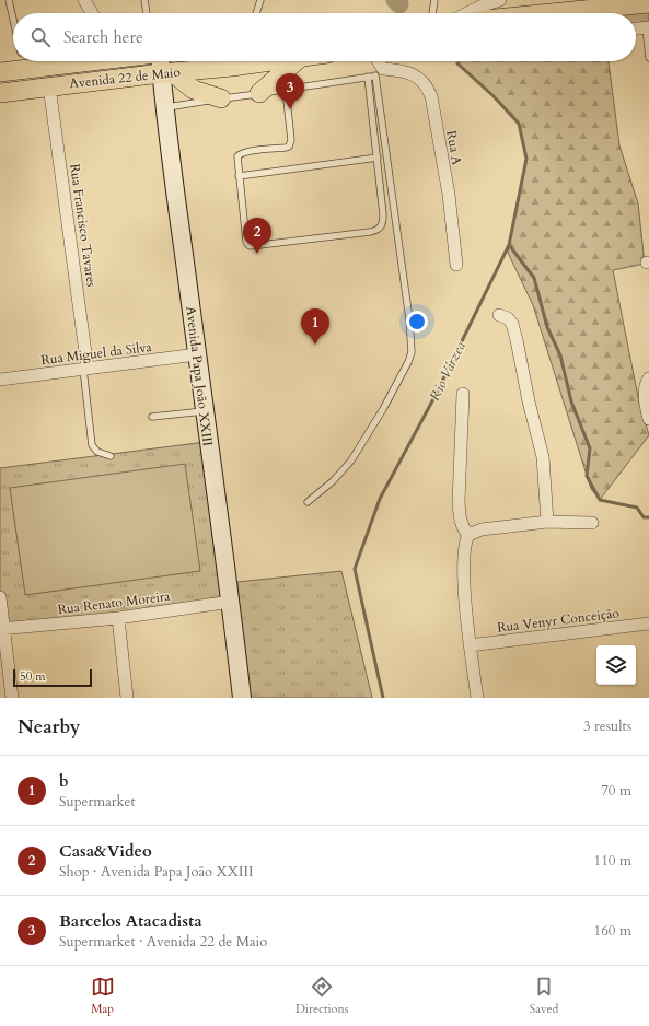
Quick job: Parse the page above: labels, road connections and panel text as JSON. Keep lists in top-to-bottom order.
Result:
{
  "streets": {
    "main road": ["Avenida 22 de Maio"],
    "street": [
      "Rua A",
      "Rua Francisco Tavares",
      "Rua Miguel da Silva",
      "Avenida Papa João XXIII",
      "Rua Renato Moreira",
      "Rua Venyr Conceição"
    ]
  },
  "crossings": [
    ["Avenida 22 de Maio", "Rua Francisco Tavares"],
    ["Avenida 22 de Maio", "Avenida Papa João XXIII"],
    ["Rua Francisco Tavares", "Rua Miguel da Silva"],
    ["Rua Miguel da Silva", "Avenida Papa João XXIII"],
    ["Avenida Papa João XXIII", "Rua Renato Moreira"]
  ],
  "water": ["Rio Várzea"],
  "scale_bar": "50 m",
  "page": {
    "search": "Search here",
    "pins": ["3", "2", "1"],
    "scale": "50 m",
    "heading": ["Nearby", "3 results"],
    "list": [
      {
        "mark": "1",
        "name": "b",
        "note": "Supermarket",
        "value": "70 m"
      },
      {
        "mark": "2",
        "name": "Casa&Video",
        "note": "Shop · Avenida Papa João XXIII",
        "value": "110 m"
      },
      {
        "mark": "3",
        "name": "Barcelos Atacadista",
        "note": "Supermarket · Avenida 22 de Maio",
        "value": "160 m"
      }
    ],
    "nav": ["Map", "Directions", "Saved"]
  }
}
